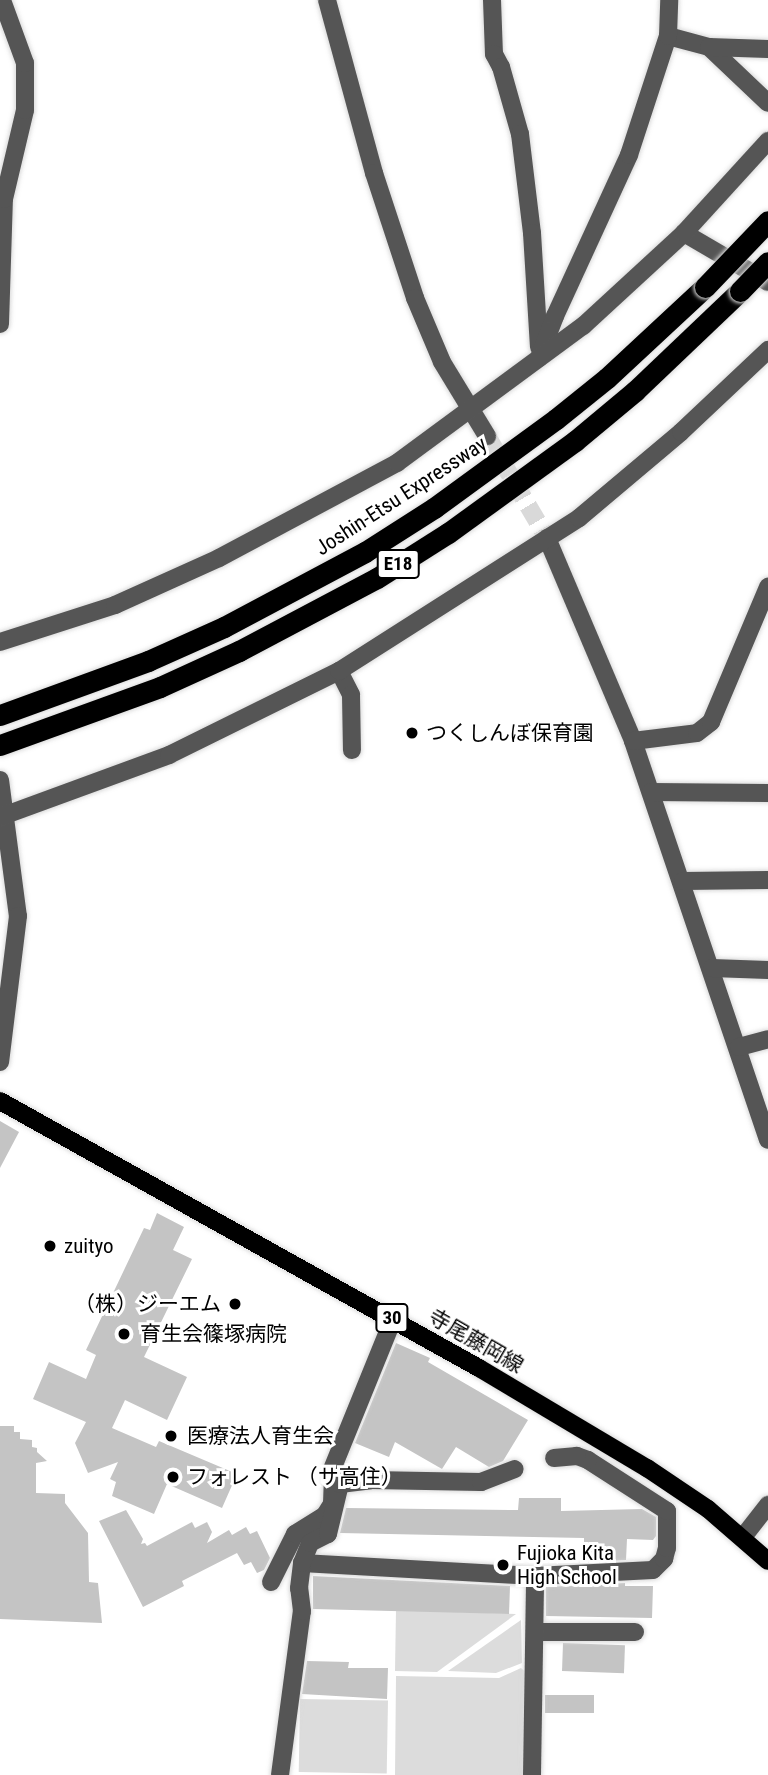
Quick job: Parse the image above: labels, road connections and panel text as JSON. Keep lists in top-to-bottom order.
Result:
{
  "streets": {
    "highway": ["Joshin-Etsu Expressway", "E18"],
    "main road": ["30", "寺尾藤岡線"]
  },
  "places": [
    "つくしんぼ保育園",
    "zuityo",
    "（株）ジーエム",
    "育生会篠塚病院",
    "医療法人育生会",
    "フォレスト （サ高住）",
    "Fujioka Kita High School"
  ]
}
